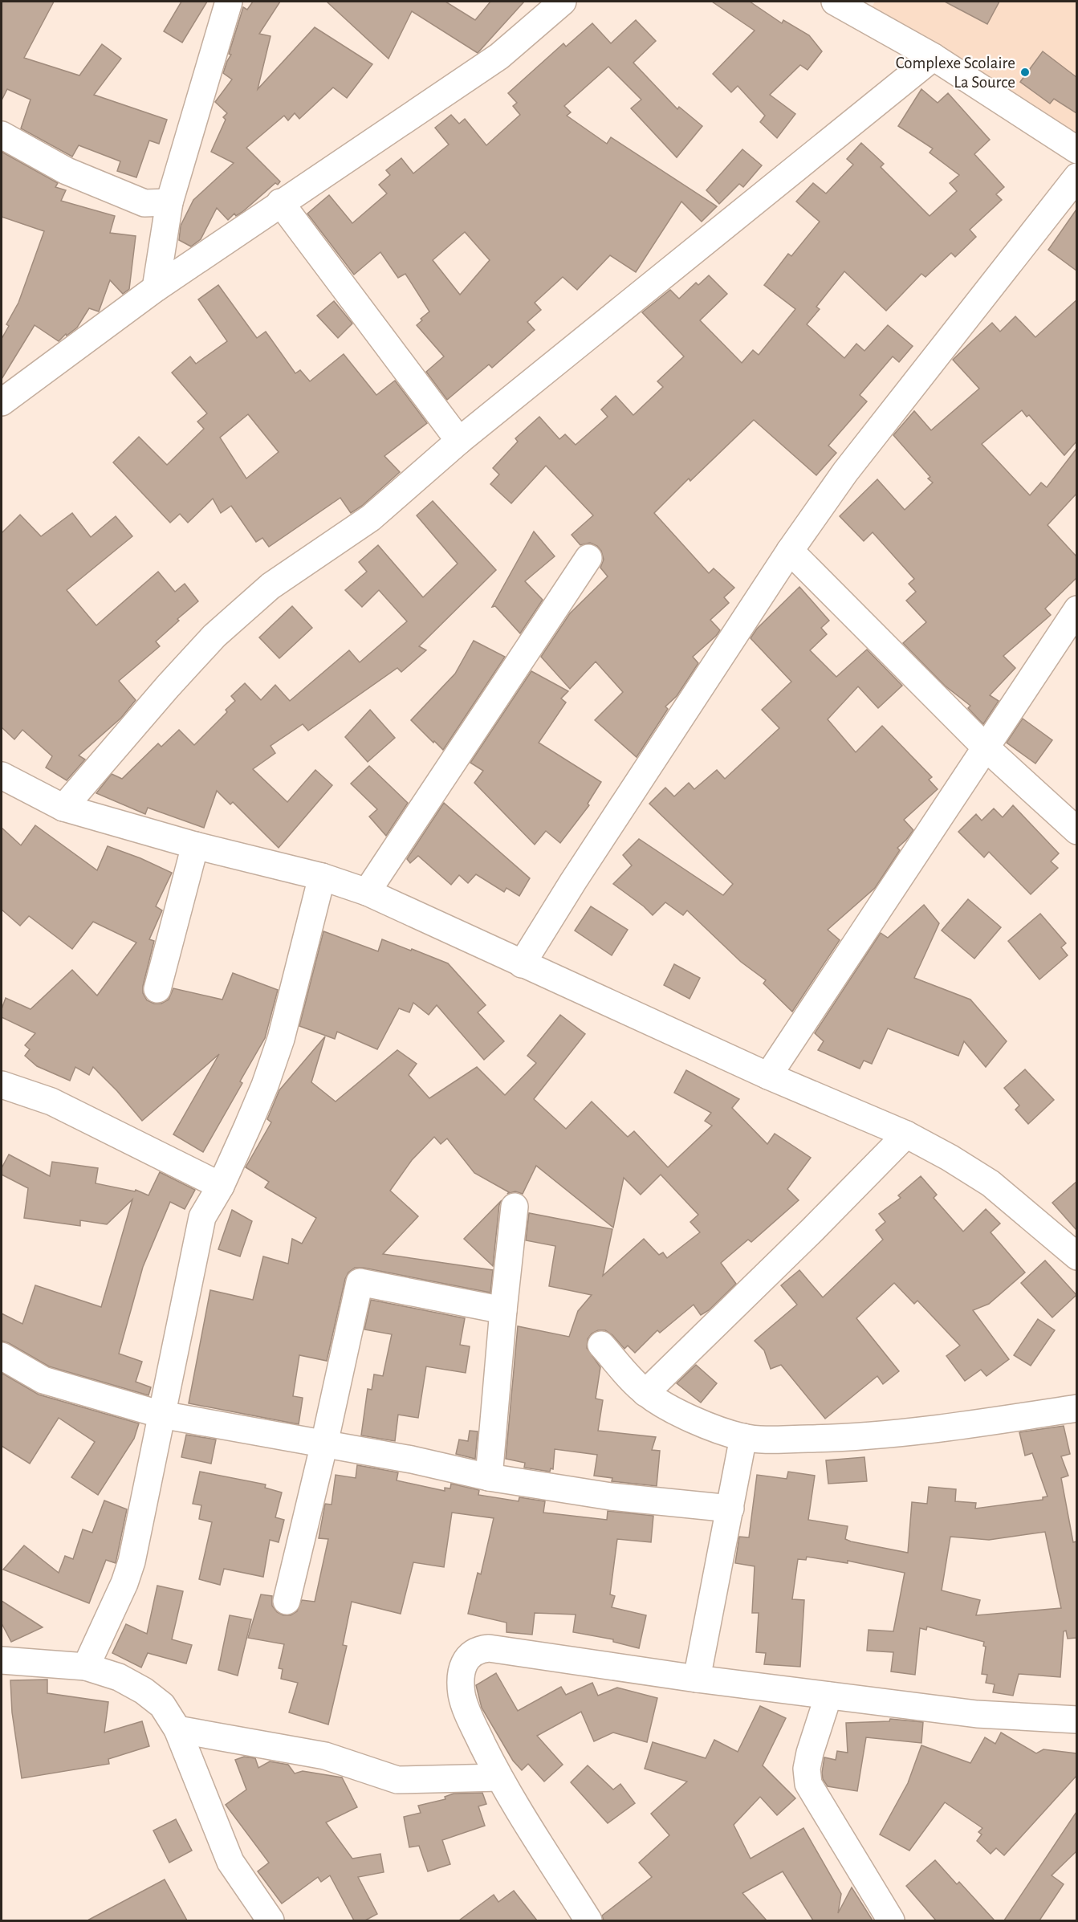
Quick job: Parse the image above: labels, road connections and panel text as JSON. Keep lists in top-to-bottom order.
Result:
{
  "places": ["Complexe Scolaire La Source"]
}
